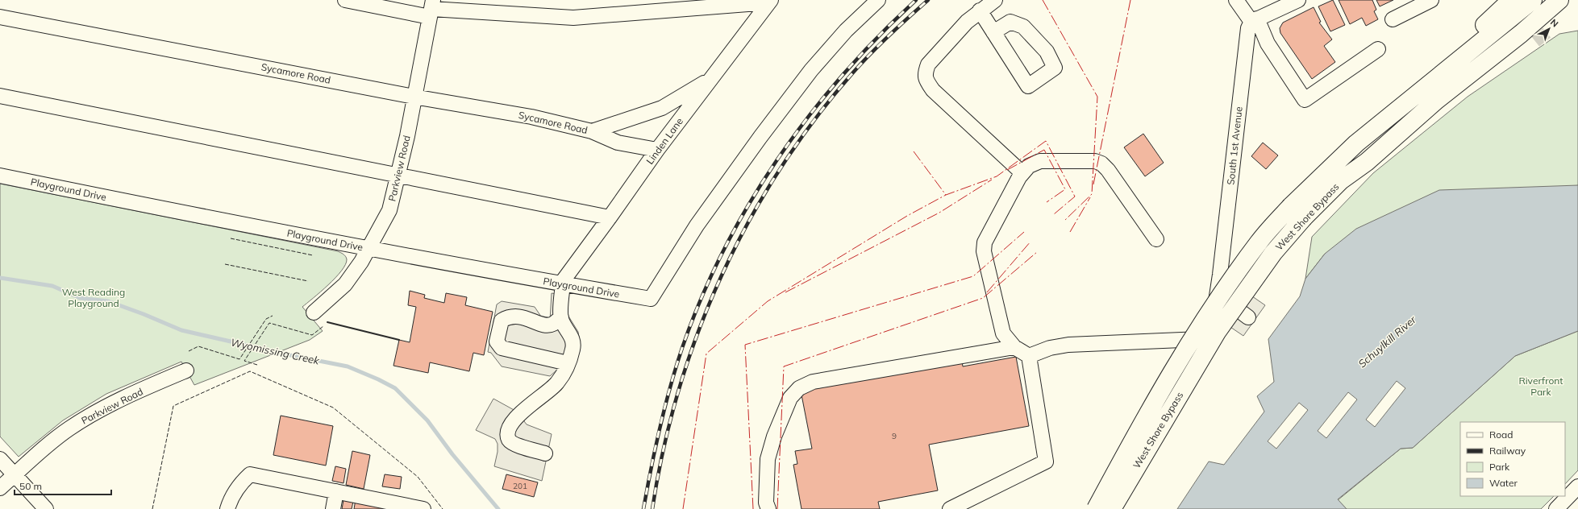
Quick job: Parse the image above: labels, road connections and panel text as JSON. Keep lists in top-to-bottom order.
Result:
{
  "streets": {
    "highway": ["West Shore Bypass"],
    "street": [
      "Sycamore Road",
      "Linden Lane",
      "South 1st Avenue",
      "Parkview Road",
      "Playground Drive"
    ]
  },
  "crossings": [
    ["Sycamore Road", "Linden Lane"],
    ["Sycamore Road", "Parkview Road"],
    ["Linden Lane", "Playground Drive"],
    ["Parkview Road", "Playground Drive"]
  ],
  "water": ["Schuylkill River", "Wyomissing Creek"],
  "parks": ["West Reading Playground", "Riverfront Park"],
  "house_numbers": ["9", "201"],
  "legend": [
    "Road",
    "Railway",
    "Park",
    "Water"
  ],
  "scale_bar": "50 m",
  "north": "top right"
}
